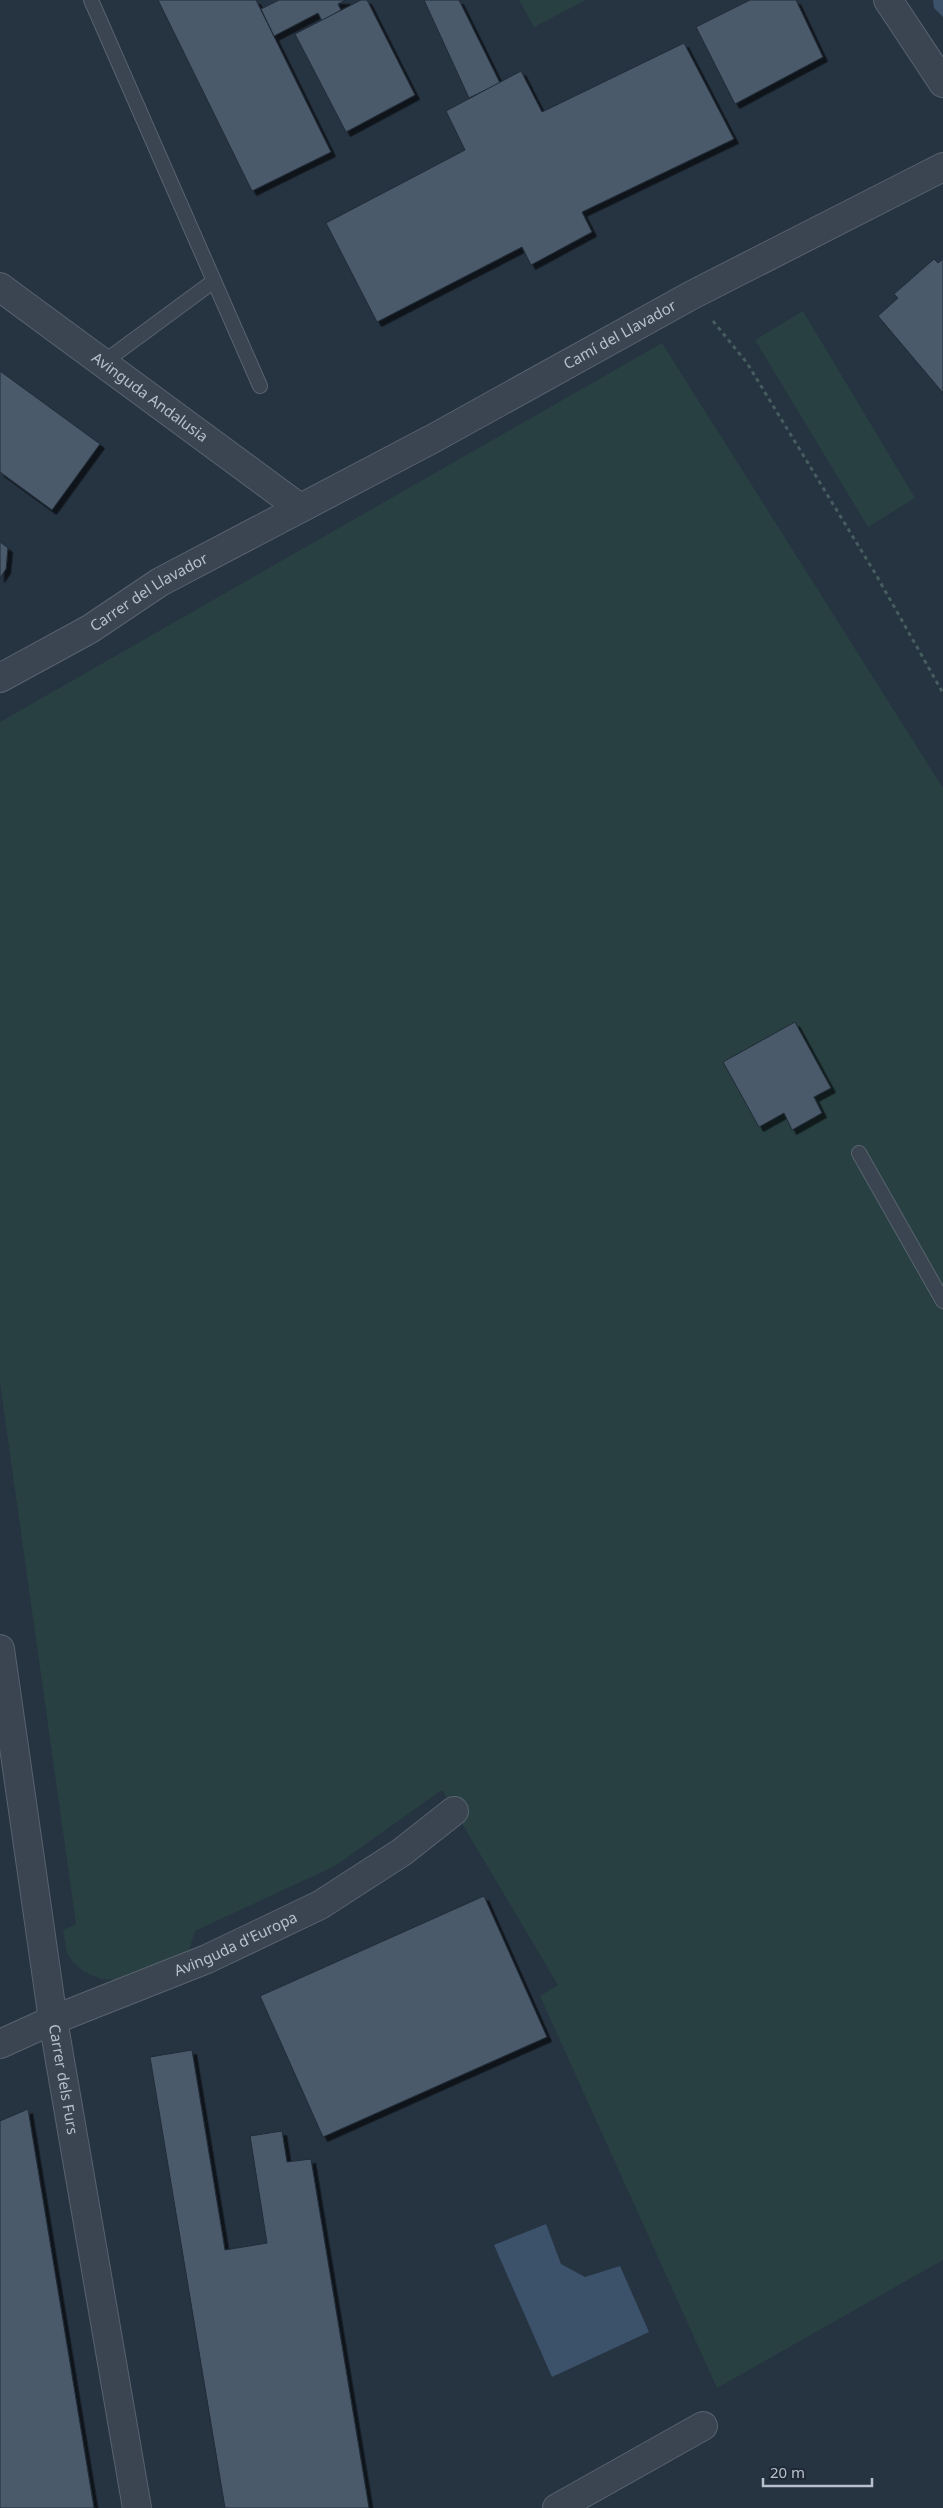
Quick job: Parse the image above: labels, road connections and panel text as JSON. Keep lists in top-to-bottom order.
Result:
{
  "streets": {
    "street": [
      "Camí del Llavador",
      "Avinguda Andalusia",
      "Carrer del Llavador",
      "Avinguda d'Europa",
      "Carrer dels Furs"
    ]
  },
  "crossings": [
    ["Camí del Llavador", "Avinguda Andalusia"],
    ["Camí del Llavador", "Carrer del Llavador"],
    ["Avinguda Andalusia", "Carrer del Llavador"],
    ["Avinguda d'Europa", "Carrer dels Furs"]
  ],
  "scale_bar": "20 m"
}
